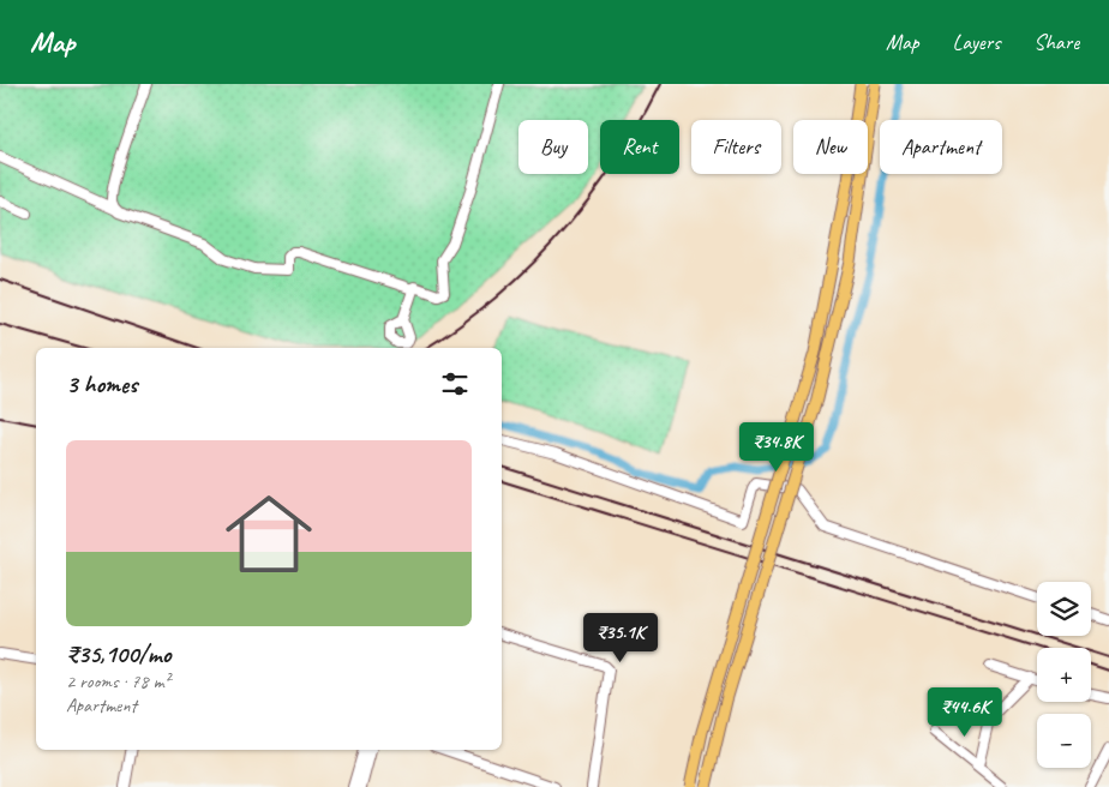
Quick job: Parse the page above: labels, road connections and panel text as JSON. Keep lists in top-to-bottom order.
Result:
{
  "page": {
    "header": "Map",
    "nav": ["Map", "Layers", "Share"],
    "chip": [
      "Buy",
      "Rent",
      "Filters",
      "New",
      "Apartment"
    ],
    "heading": "3 homes",
    "list": [
      {
        "name": "₹35,100/mo",
        "note": "2 rooms · 78 m² · Apartment"
      }
    ],
    "price": ["₹34.8K", "₹35.1K", "₹44.6K"],
    "map_buttons": ["+", "−"]
  }
}
